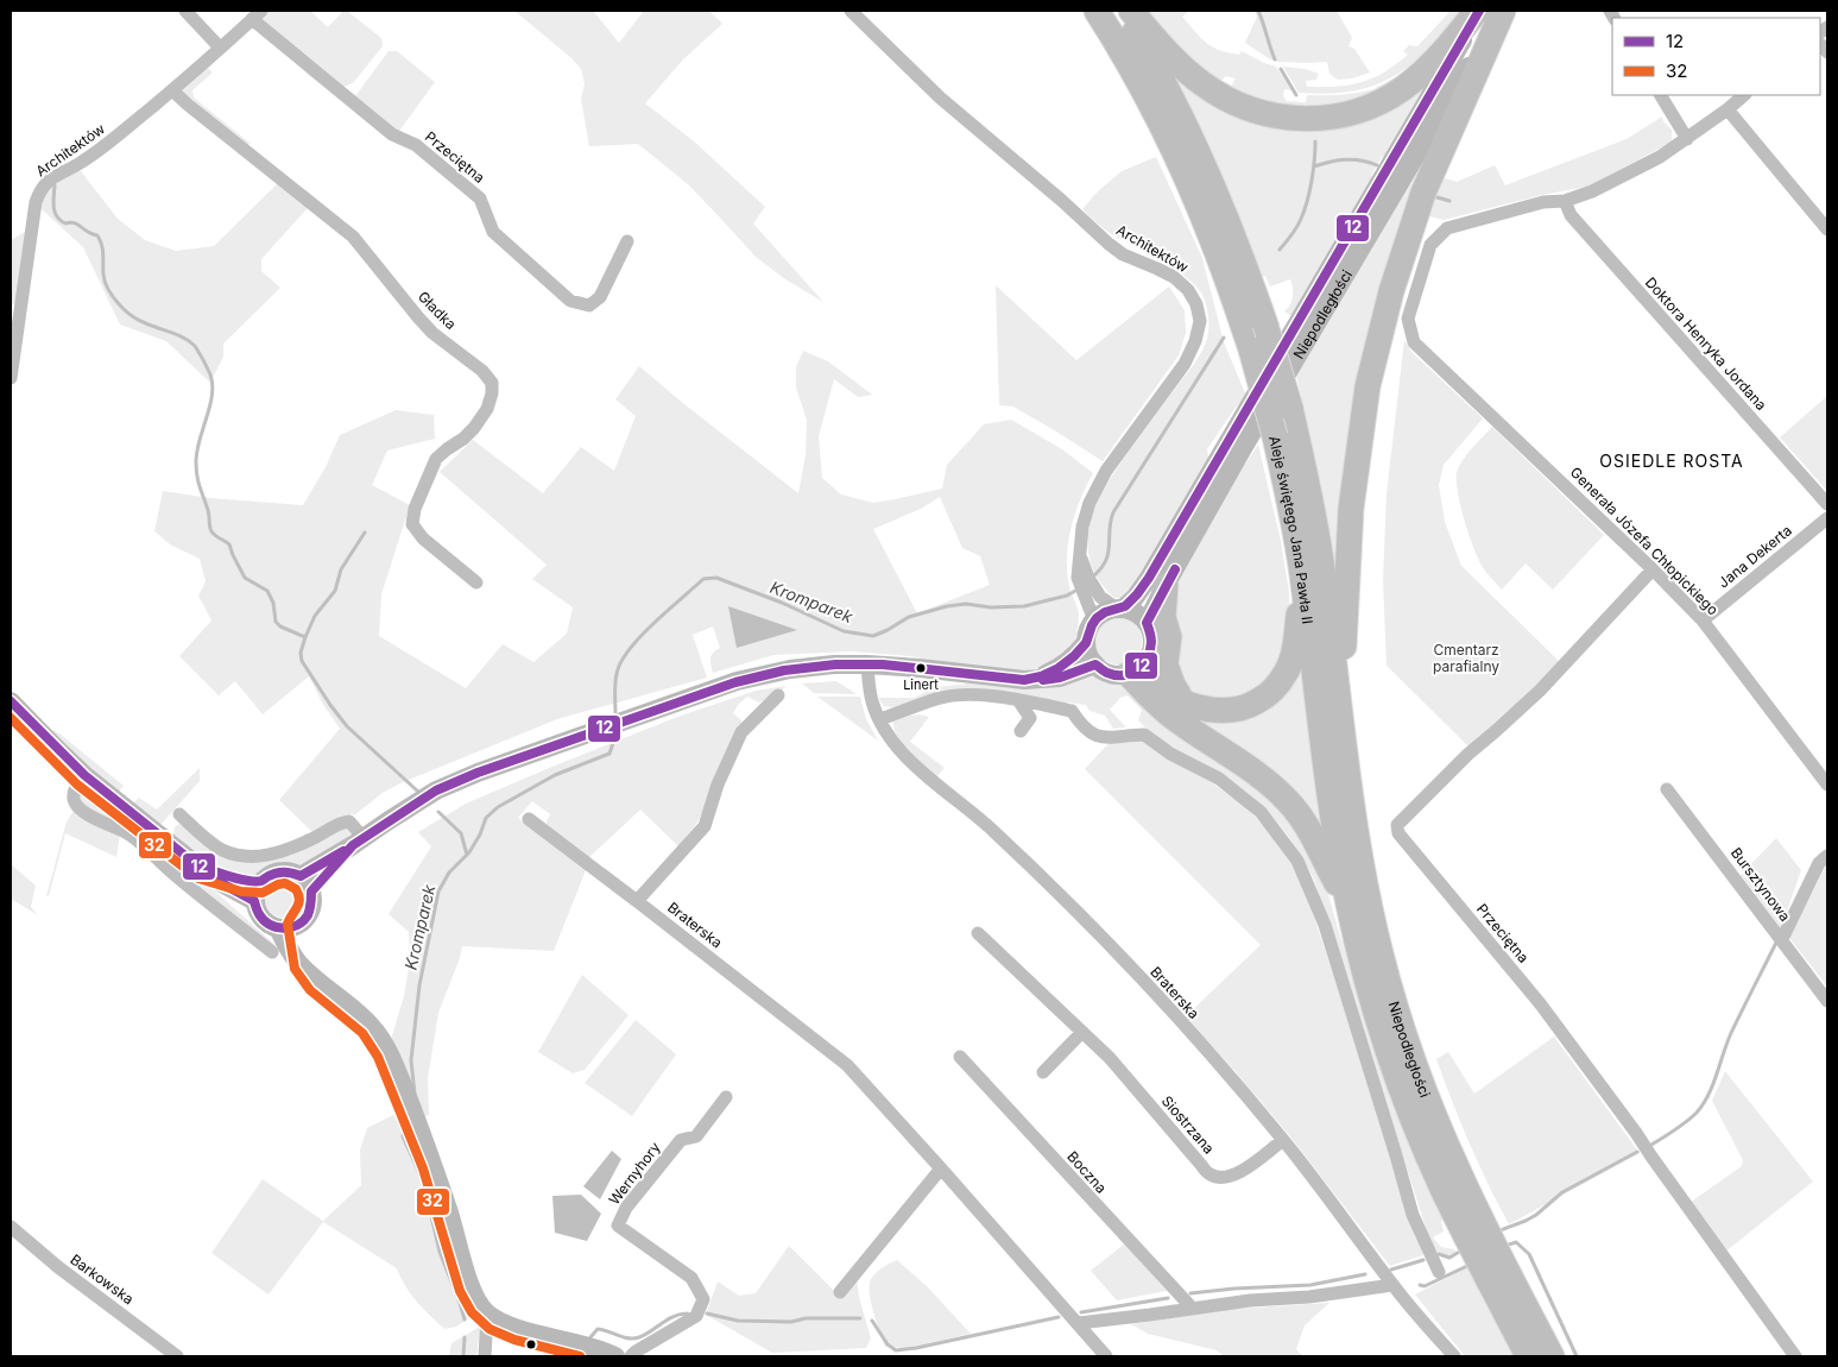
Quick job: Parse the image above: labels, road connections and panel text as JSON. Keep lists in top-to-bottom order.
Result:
{
  "streets": {
    "highway": ["Niepodległości", "Aleje świętego Jana Pawła II"],
    "street": [
      "Architektów",
      "Przeciętna",
      "Gładka",
      "Doktora Henryka Jordana",
      "Generała Józefa Chłopickiego",
      "Jana Dekerta",
      "Bursztynowa",
      "Braterska",
      "Siostrzana",
      "Boczna",
      "Wernyhory",
      "Barkowska"
    ]
  },
  "crossings": [
    ["Architektów", "Przeciętna"],
    ["Architektów", "Gładka"],
    ["Architektów", "Niepodległości"],
    ["Przeciętna", "Generała Józefa Chłopickiego"],
    ["Niepodległości", "Aleje świętego Jana Pawła II"],
    ["Doktora Henryka Jordana", "Generała Józefa Chłopickiego"],
    ["Generała Józefa Chłopickiego", "Jana Dekerta"],
    ["Braterska", "Siostrzana"]
  ],
  "districts": ["OSIEDLE ROSTA"],
  "water": ["Kromparek"],
  "parks": ["Cmentarz parafialny"],
  "places": ["Linert"],
  "lines": ["transit line 12", "transit line 32"],
  "legend": ["12", "32"]
}
